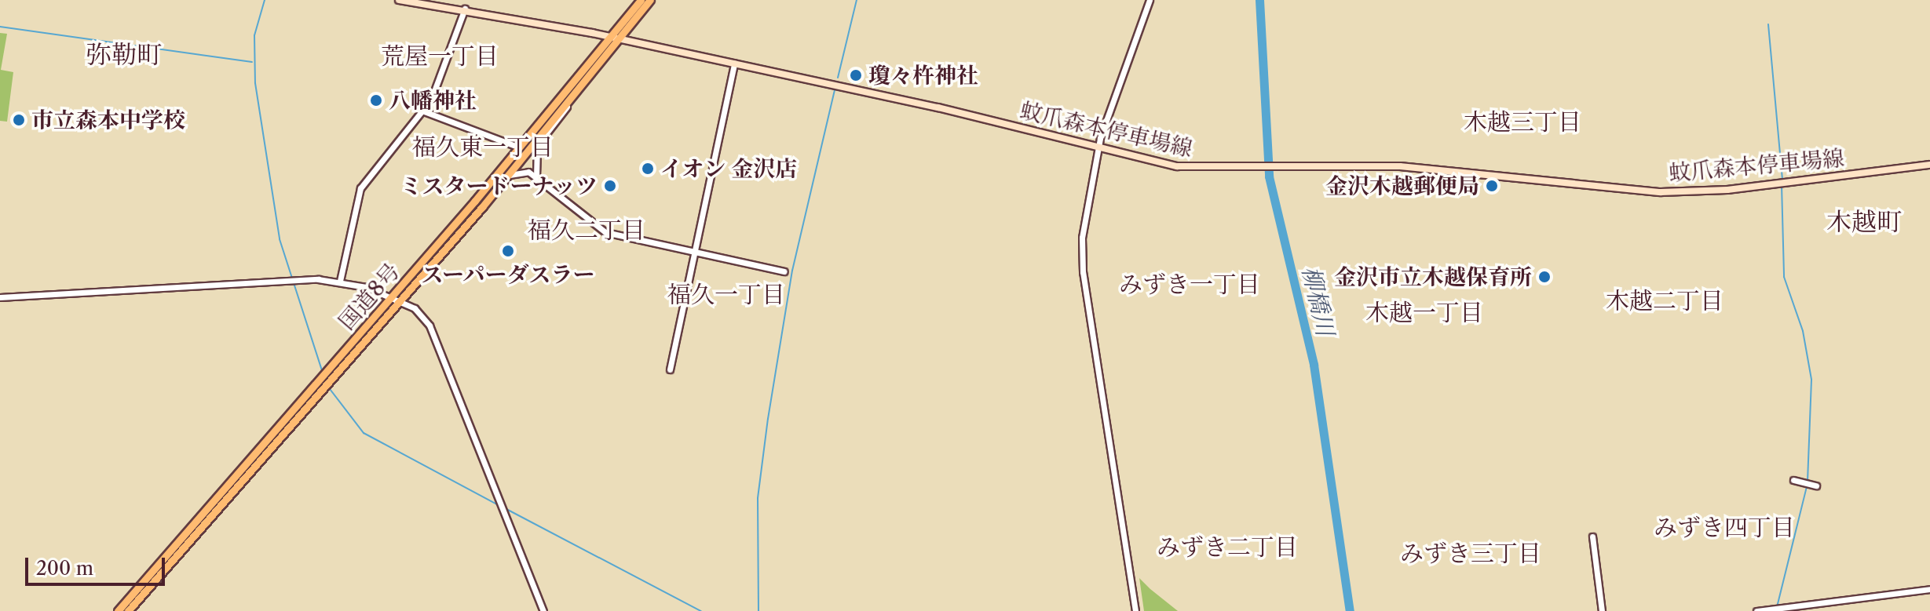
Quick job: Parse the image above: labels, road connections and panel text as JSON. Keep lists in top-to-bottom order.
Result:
{
  "streets": {
    "highway": ["国道8号"],
    "main road": ["蚊爪森本停車場線"]
  },
  "crossings": [
    ["蚊爪森本停車場線", "国道8号"]
  ],
  "districts": [
    "弥勒町",
    "荒屋一丁目",
    "木越三丁目",
    "福久東一丁目",
    "木越町",
    "福久二丁目",
    "みずき一丁目",
    "福久一丁目",
    "木越二丁目",
    "木越一丁目",
    "みずき四丁目",
    "みずき二丁目",
    "みずき三丁目"
  ],
  "water": ["柳橋川"],
  "places": [
    "瓊々杵神社",
    "八幡神社",
    "市立森本中学校",
    "イオン 金沢店",
    "ミスタードーナッツ",
    "金沢木越郵便局",
    "スーパーダスラー",
    "金沢市立木越保育所"
  ],
  "scale_bar": "200 m"
}
